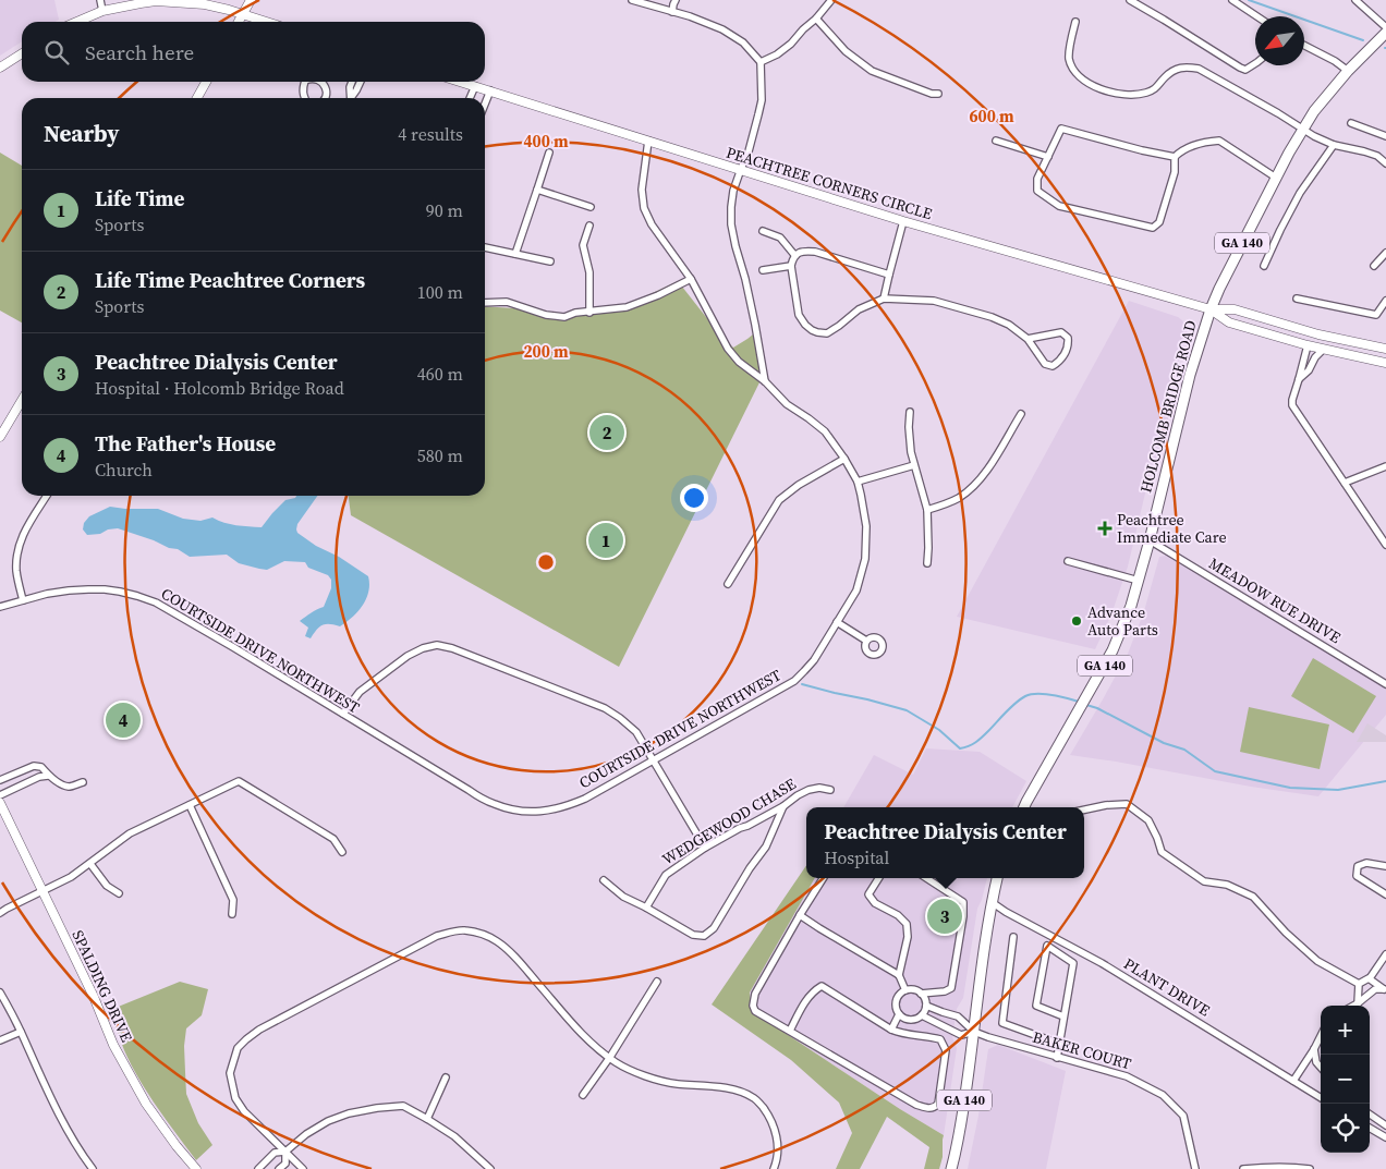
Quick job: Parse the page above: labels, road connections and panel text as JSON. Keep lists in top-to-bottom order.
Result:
{
  "streets": {
    "main road": ["GA 140", "HOLCOMB BRIDGE ROAD"],
    "street": [
      "PEACHTREE CORNERS CIRCLE",
      "MEADOW RUE DRIVE",
      "COURTSIDE DRIVE NORTHWEST",
      "WEDGEWOOD CHASE",
      "SPALDING DRIVE",
      "PLANT DRIVE",
      "BAKER COURT"
    ]
  },
  "crossings": [
    ["PEACHTREE CORNERS CIRCLE", "HOLCOMB BRIDGE ROAD"],
    ["PEACHTREE CORNERS CIRCLE", "COURTSIDE DRIVE NORTHWEST"],
    ["GA 140", "PLANT DRIVE"],
    ["GA 140", "BAKER COURT"],
    ["HOLCOMB BRIDGE ROAD", "MEADOW RUE DRIVE"]
  ],
  "places": {
    "health": ["Peachtree Immediate Care"],
    "other": ["Advance Auto Parts"]
  },
  "north": "bottom left",
  "page": {
    "search": "Search here",
    "heading": ["Nearby", "4 results"],
    "list": [
      {
        "mark": "1",
        "name": "Life Time",
        "note": "Sports",
        "value": "90 m"
      },
      {
        "mark": "2",
        "name": "Life Time Peachtree Corners",
        "note": "Sports",
        "value": "100 m"
      },
      {
        "mark": "3",
        "name": "Peachtree Dialysis Center",
        "note": "Hospital · Holcomb Bridge Road",
        "value": "460 m"
      },
      {
        "mark": "4",
        "name": "The Father's House",
        "note": "Church",
        "value": "580 m"
      }
    ],
    "pins": [
      "2",
      "1",
      "4",
      "3"
    ],
    "popup": ["Peachtree Dialysis Center", "Hospital"],
    "map_buttons": ["+", "−"]
  },
  "rings": ["600 m", "400 m", "200 m"]
}
